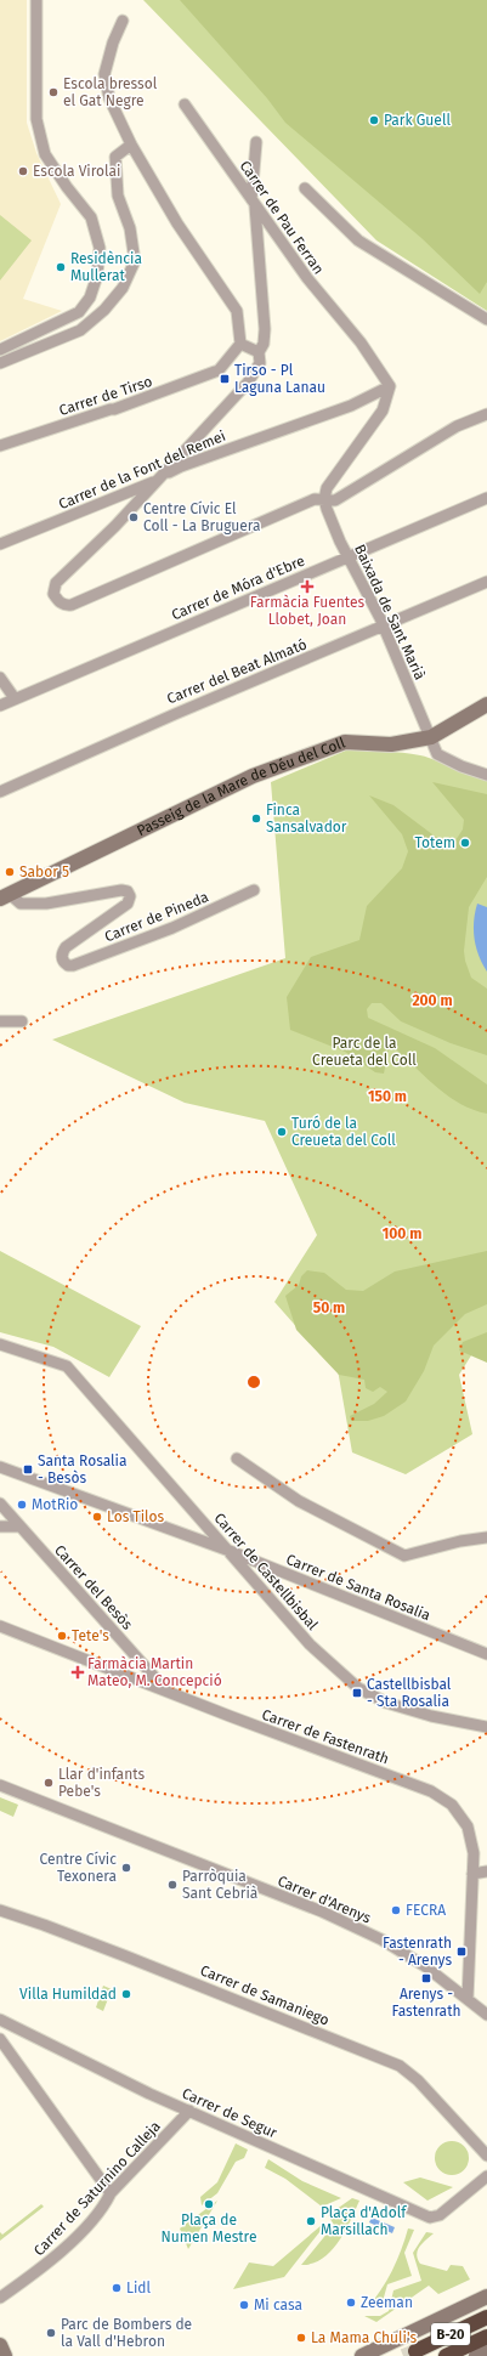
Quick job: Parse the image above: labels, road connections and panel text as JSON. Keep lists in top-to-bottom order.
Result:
{
  "streets": {
    "highway": ["B-20"],
    "street": [
      "Carrer de Pau Ferran",
      "Carrer de Tirso",
      "Carrer de la Font del Remei",
      "Carrer de Móra d'Ebre",
      "Baixada de Sant Marià",
      "Carrer del Beat Almató",
      "Passeig de la Mare de Déu del Coll",
      "Carrer de Pineda",
      "Carrer de Castellbisbal",
      "Carrer del Besòs",
      "Carrer de Santa Rosalia",
      "Carrer de Fastenrath",
      "Carrer d'Arenys",
      "Carrer de Samaniego",
      "Carrer de Segur",
      "Carrer de Saturnino Calleja"
    ]
  },
  "crossings": [
    ["Carrer de Pau Ferran", "Carrer de la Font del Remei"],
    ["Carrer de Móra d'Ebre", "Baixada de Sant Marià"],
    ["Baixada de Sant Marià", "Carrer del Beat Almató"],
    ["Baixada de Sant Marià", "Passeig de la Mare de Déu del Coll"],
    ["Passeig de la Mare de Déu del Coll", "Carrer de Pineda"],
    ["Carrer de Castellbisbal", "Carrer de Santa Rosalia"],
    ["Carrer del Besòs", "Carrer de Fastenrath"],
    ["Carrer de Fastenrath", "Carrer d'Arenys"],
    ["Carrer de Segur", "Carrer de Saturnino Calleja"]
  ],
  "parks": ["Parc de la Creueta del Coll"],
  "places": {
    "other": [
      "Escola bressol el Gat Negre",
      "Park Guell",
      "Escola Virolai",
      "Residència Mullerat",
      "Centre Cívic El Coll - La Bruguera",
      "Finca Sansalvador",
      "Totem",
      "Sabor 5",
      "Turó de la Creueta del Coll",
      "MotRio",
      "Los Tilos",
      "Tete's",
      "Llar d'infants Pebe's",
      "Centre Cívic Texonera",
      "Parròquia Sant Cebrià",
      "FECRA",
      "Villa Humildad",
      "Plaça de Numen Mestre",
      "Plaça d'Adolf Marsillach",
      "Lidl",
      "Zeeman",
      "Mi casa",
      "Parc de Bombers de la Vall d'Hebron",
      "La Mama Chuli's"
    ],
    "transit": [
      "Tirso - Pl Laguna Lanau",
      "Santa Rosalia - Besòs",
      "Castellbisbal - Sta Rosalia",
      "Fastenrath - Arenys",
      "Arenys - Fastenrath"
    ],
    "health": ["Farmàcia Fuentes Llobet, Joan", "Farmàcia Martin Mateo, M. Concepció"]
  },
  "rings": [
    "200 m",
    "150 m",
    "100 m",
    "50 m"
  ]
}
